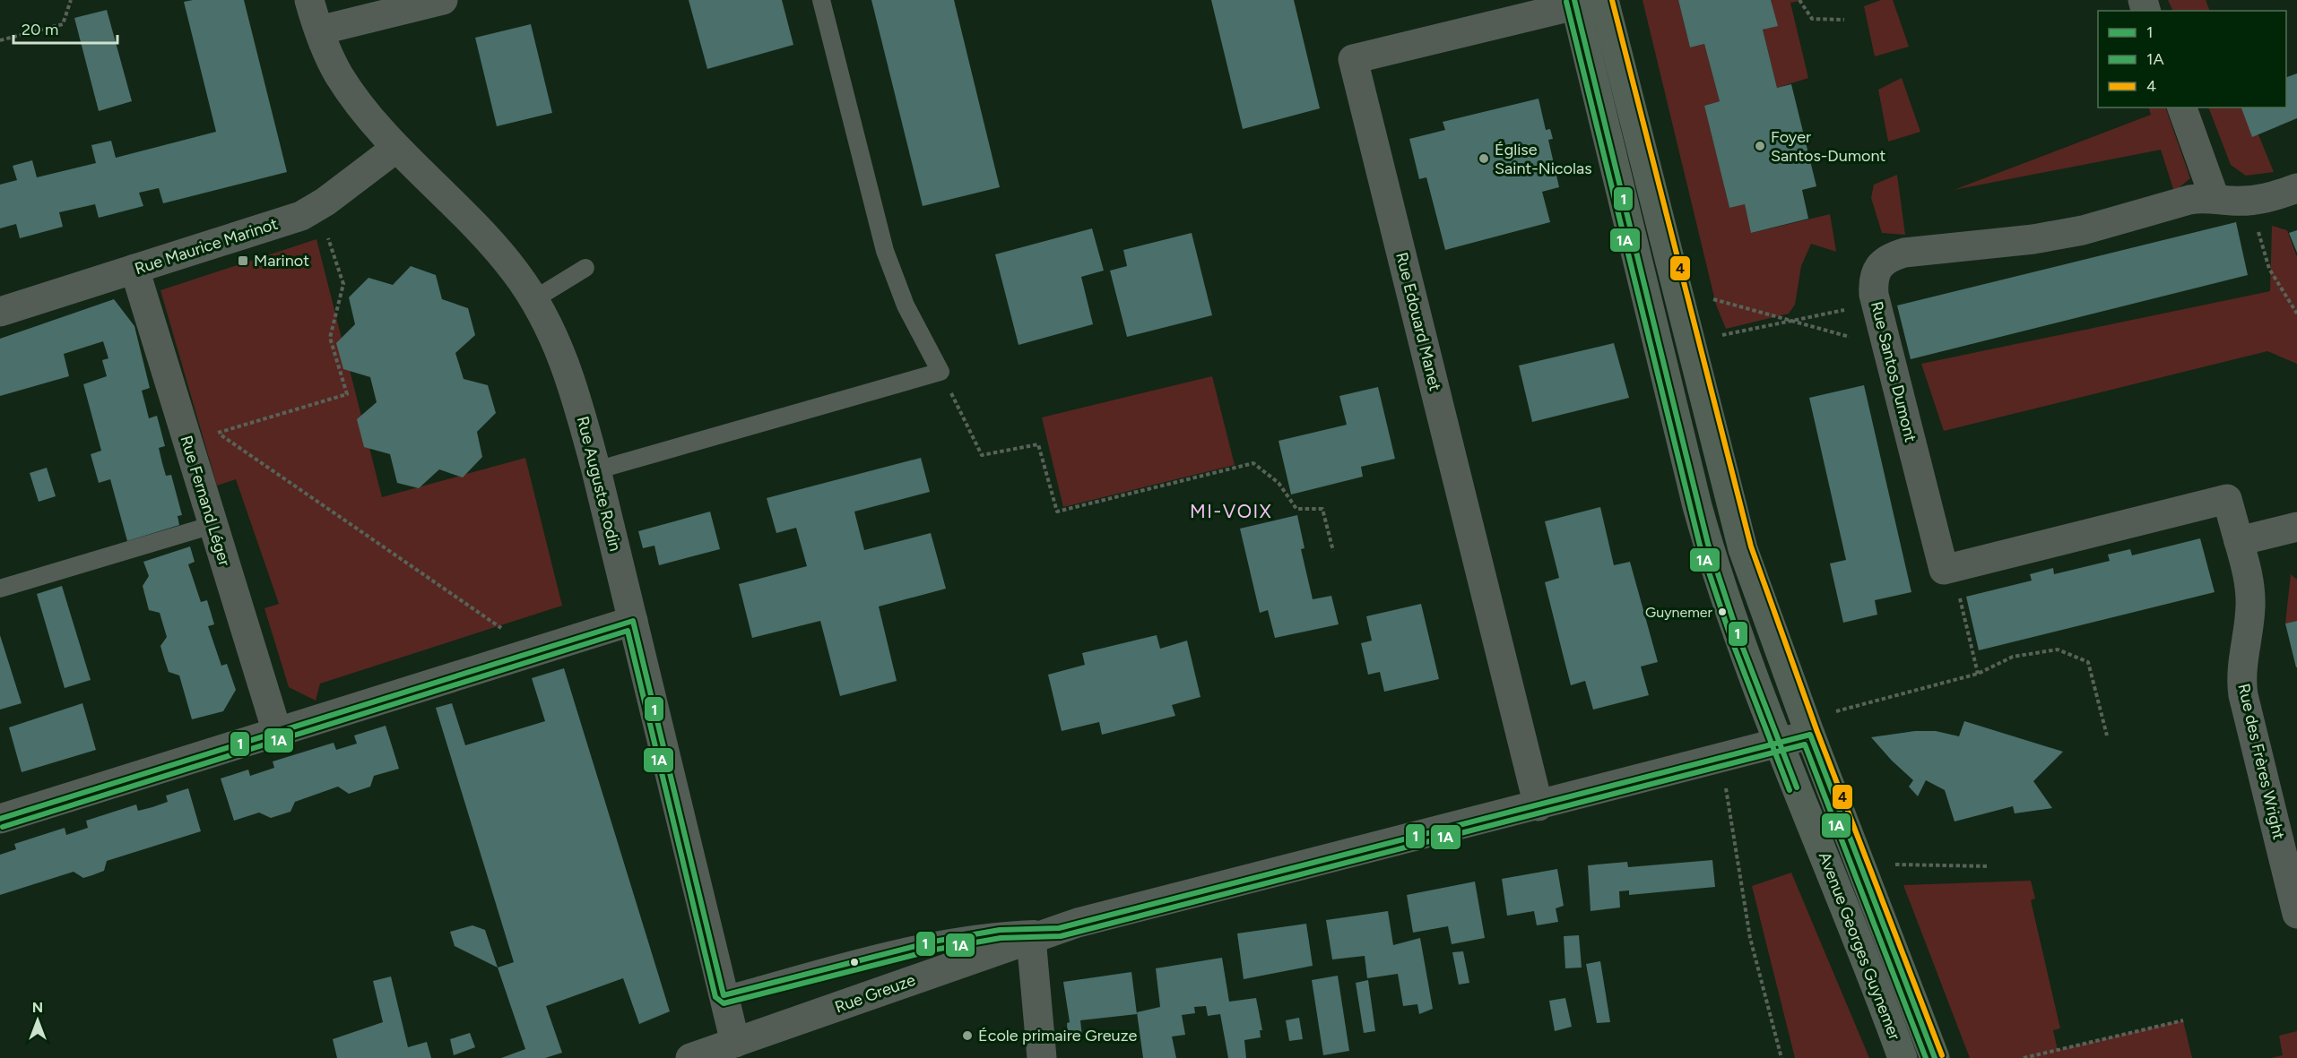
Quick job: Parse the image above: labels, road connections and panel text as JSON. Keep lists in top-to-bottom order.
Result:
{
  "streets": {
    "street": [
      "Rue Maurice Marinot",
      "Rue Edouard Manet",
      "Rue Santos Dumont",
      "Rue Auguste Rodin",
      "Rue Fernand Léger",
      "Rue des Frères Wright",
      "Avenue Georges Guynemer",
      "Rue Greuze"
    ]
  },
  "crossings": [
    ["Rue Maurice Marinot", "Rue Auguste Rodin"],
    ["Rue Maurice Marinot", "Rue Fernand Léger"],
    ["Rue Edouard Manet", "Avenue Georges Guynemer"],
    ["Rue Edouard Manet", "Rue Greuze"],
    ["Rue Auguste Rodin", "Rue Greuze"],
    ["Avenue Georges Guynemer", "Rue Greuze"]
  ],
  "districts": ["MI-VOIX"],
  "places": {
    "other": [
      "Foyer Santos-Dumont",
      "Église Saint-Nicolas",
      "Guynemer",
      "École primaire Greuze"
    ],
    "transit": ["Marinot"]
  },
  "lines": ["transit line 1", "transit line 4", "transit line 1A"],
  "legend": ["1", "1A", "4"],
  "scale_bar": "20 m",
  "north": "top"
}
